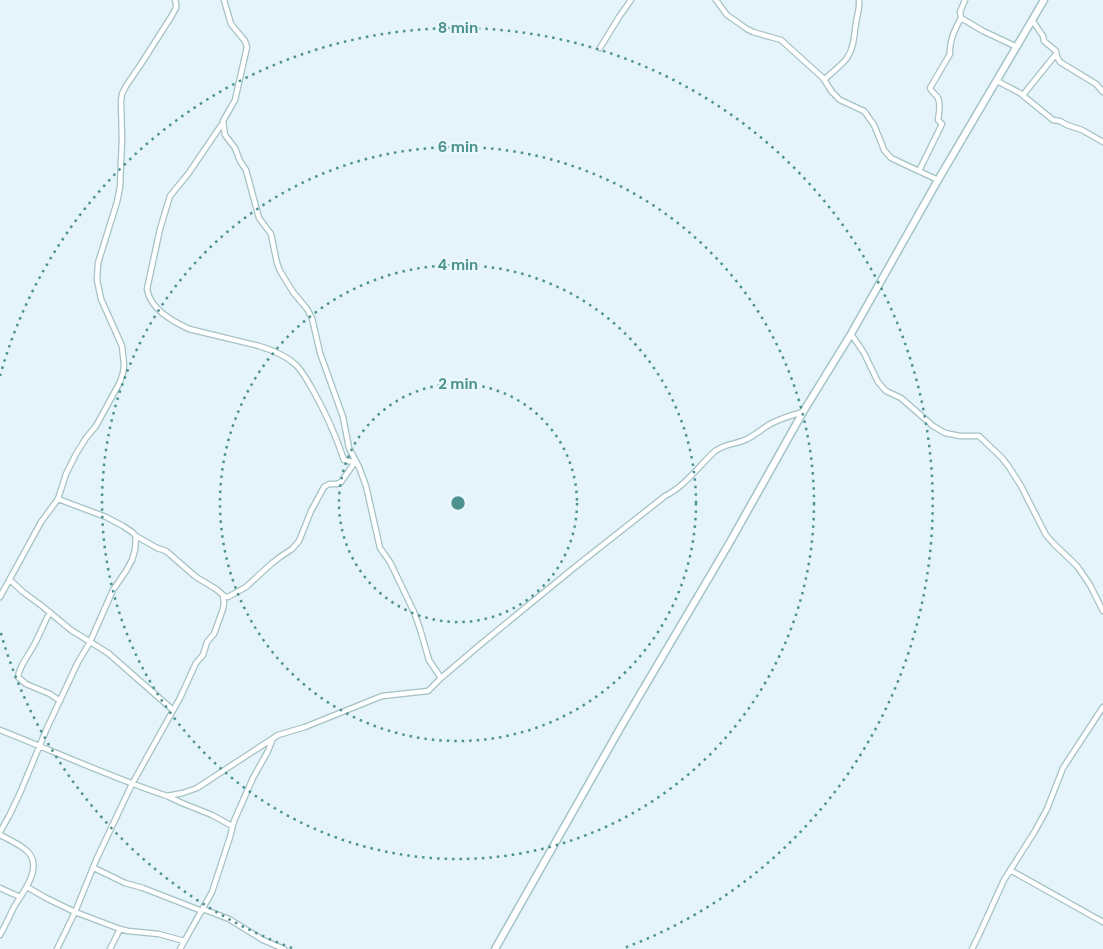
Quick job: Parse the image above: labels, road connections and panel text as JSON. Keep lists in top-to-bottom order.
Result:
{
  "rings": [
    "8 min",
    "6 min",
    "4 min",
    "2 min"
  ]
}
